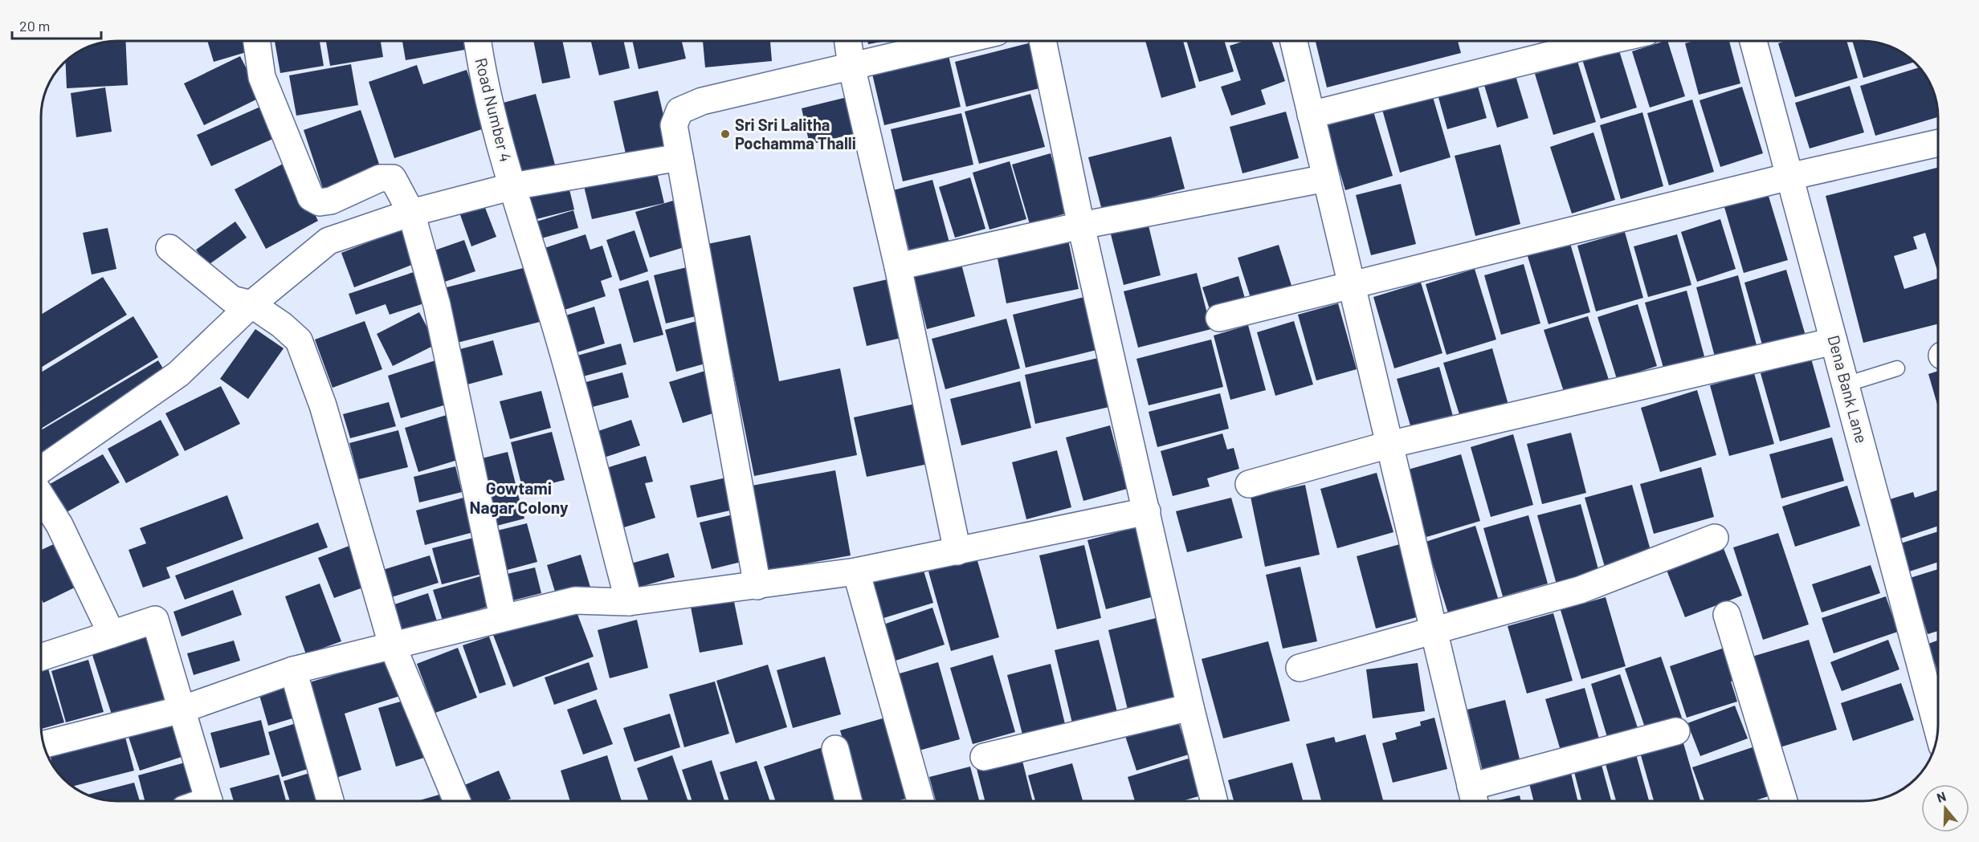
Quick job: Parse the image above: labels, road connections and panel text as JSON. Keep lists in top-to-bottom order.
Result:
{
  "streets": {
    "street": ["Road Number 4", "Dena Bank Lane"]
  },
  "districts": ["Gowtami Nagar Colony"],
  "places": ["Sri Sri Lalitha Pochamma Thalli"],
  "scale_bar": "20 m",
  "north": "top"
}
